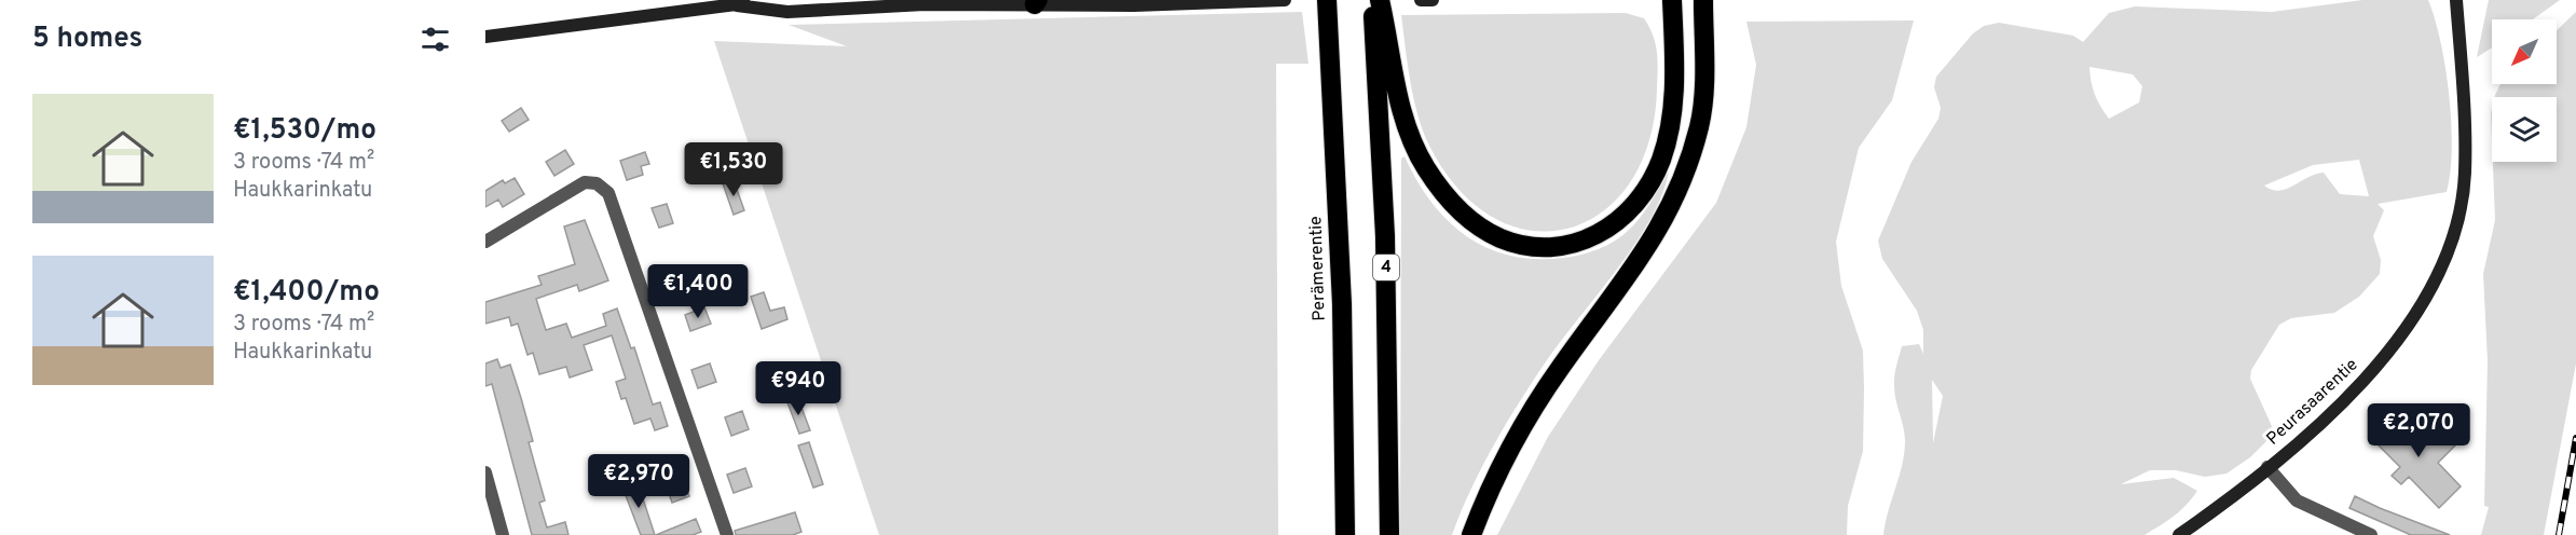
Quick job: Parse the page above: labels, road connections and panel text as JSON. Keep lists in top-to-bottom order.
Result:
{
  "streets": {
    "highway": ["4", "Perämerentie"],
    "main road": ["Peurasaarentie"]
  },
  "north": "bottom left",
  "page": {
    "heading": "5 homes",
    "list": [
      {
        "name": "€1,530/mo",
        "note": "3 rooms · 74 m² · Haukkarinkatu"
      },
      {
        "name": "€1,400/mo",
        "note": "3 rooms · 74 m² · Haukkarinkatu"
      }
    ],
    "price": [
      "€1,530",
      "€1,400",
      "€940",
      "€2,070",
      "€2,970"
    ]
  }
}
